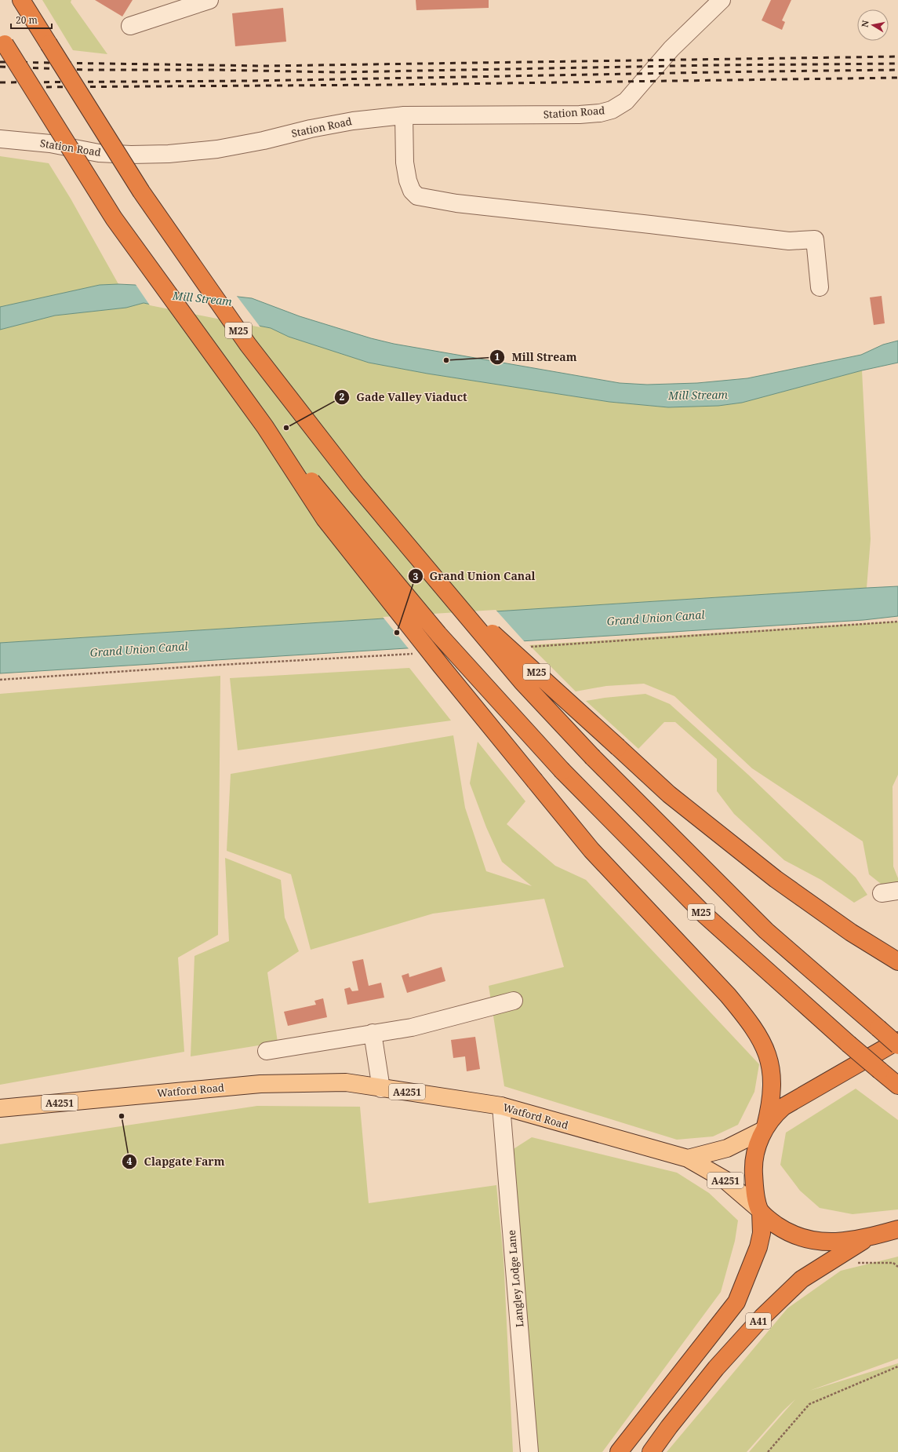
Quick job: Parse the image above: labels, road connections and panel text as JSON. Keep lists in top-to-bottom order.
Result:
{
  "streets": {
    "highway": ["M25", "A41"],
    "main road": ["Watford Road", "A4251"],
    "street": ["Station Road", "Langley Lodge Lane"]
  },
  "crossings": [
    ["M25", "Watford Road"],
    ["Watford Road", "Langley Lodge Lane"],
    ["Watford Road", "A41"]
  ],
  "water": ["Mill Stream", "Grand Union Canal"],
  "places": [
    "Mill Stream",
    "Gade Valley Viaduct",
    "Grand Union Canal",
    "Clapgate Farm"
  ],
  "scale_bar": "20 m",
  "north": "left"
}
